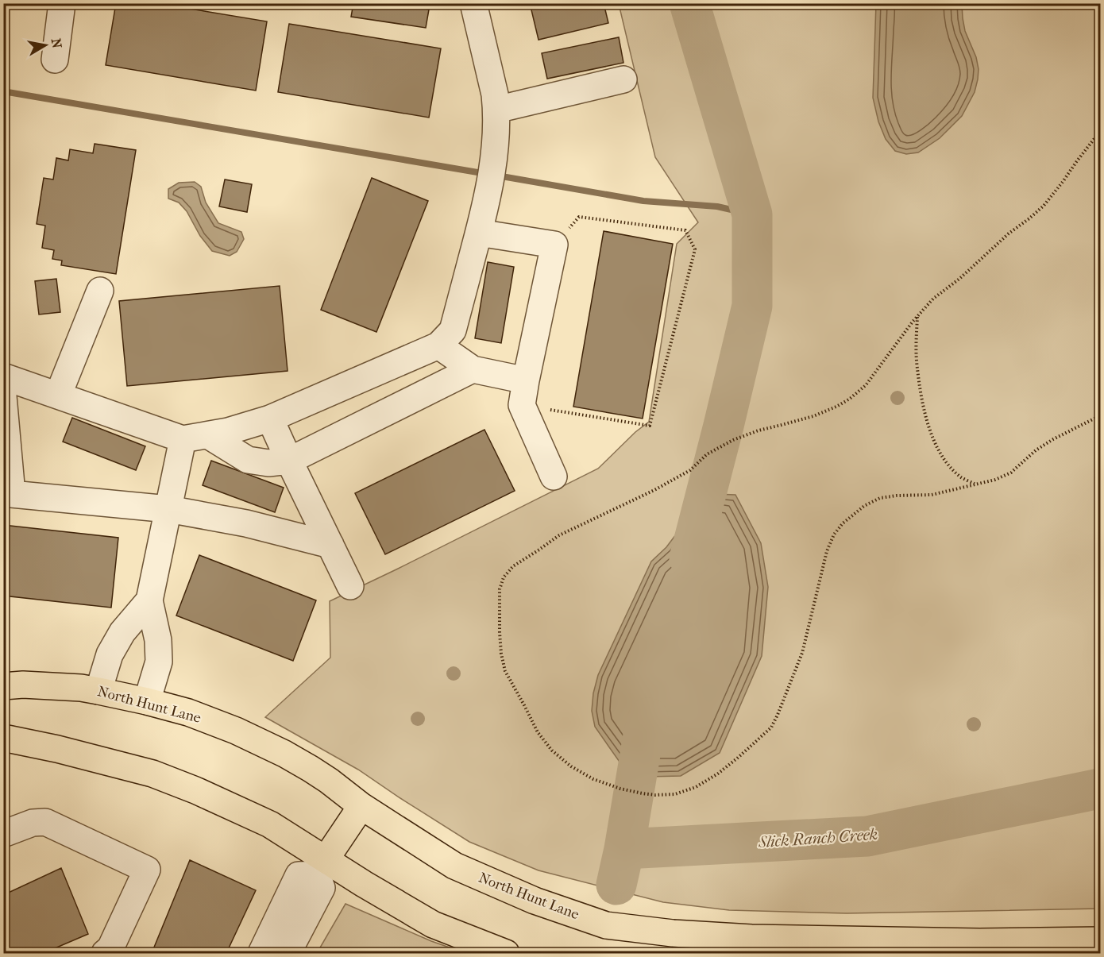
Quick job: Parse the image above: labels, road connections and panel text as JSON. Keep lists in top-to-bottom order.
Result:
{
  "streets": {
    "main road": ["North Hunt Lane"]
  },
  "water": ["Slick Ranch Creek"],
  "north": "right"
}
